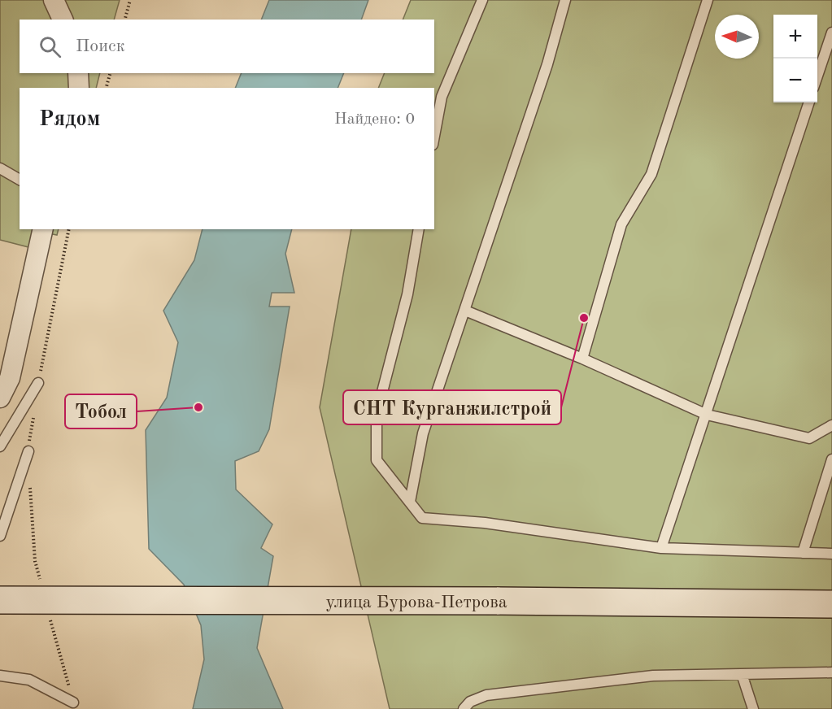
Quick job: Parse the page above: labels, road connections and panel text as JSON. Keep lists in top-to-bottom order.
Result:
{
  "streets": {
    "main road": ["улица Бурова-Петрова"]
  },
  "places": ["СНТ Курганжилстрой", "Тобол"],
  "north": "left",
  "page": {
    "map_buttons": ["+", "−"],
    "search": "Поиск",
    "heading": ["Рядом", "Найдено: 0"]
  }
}
